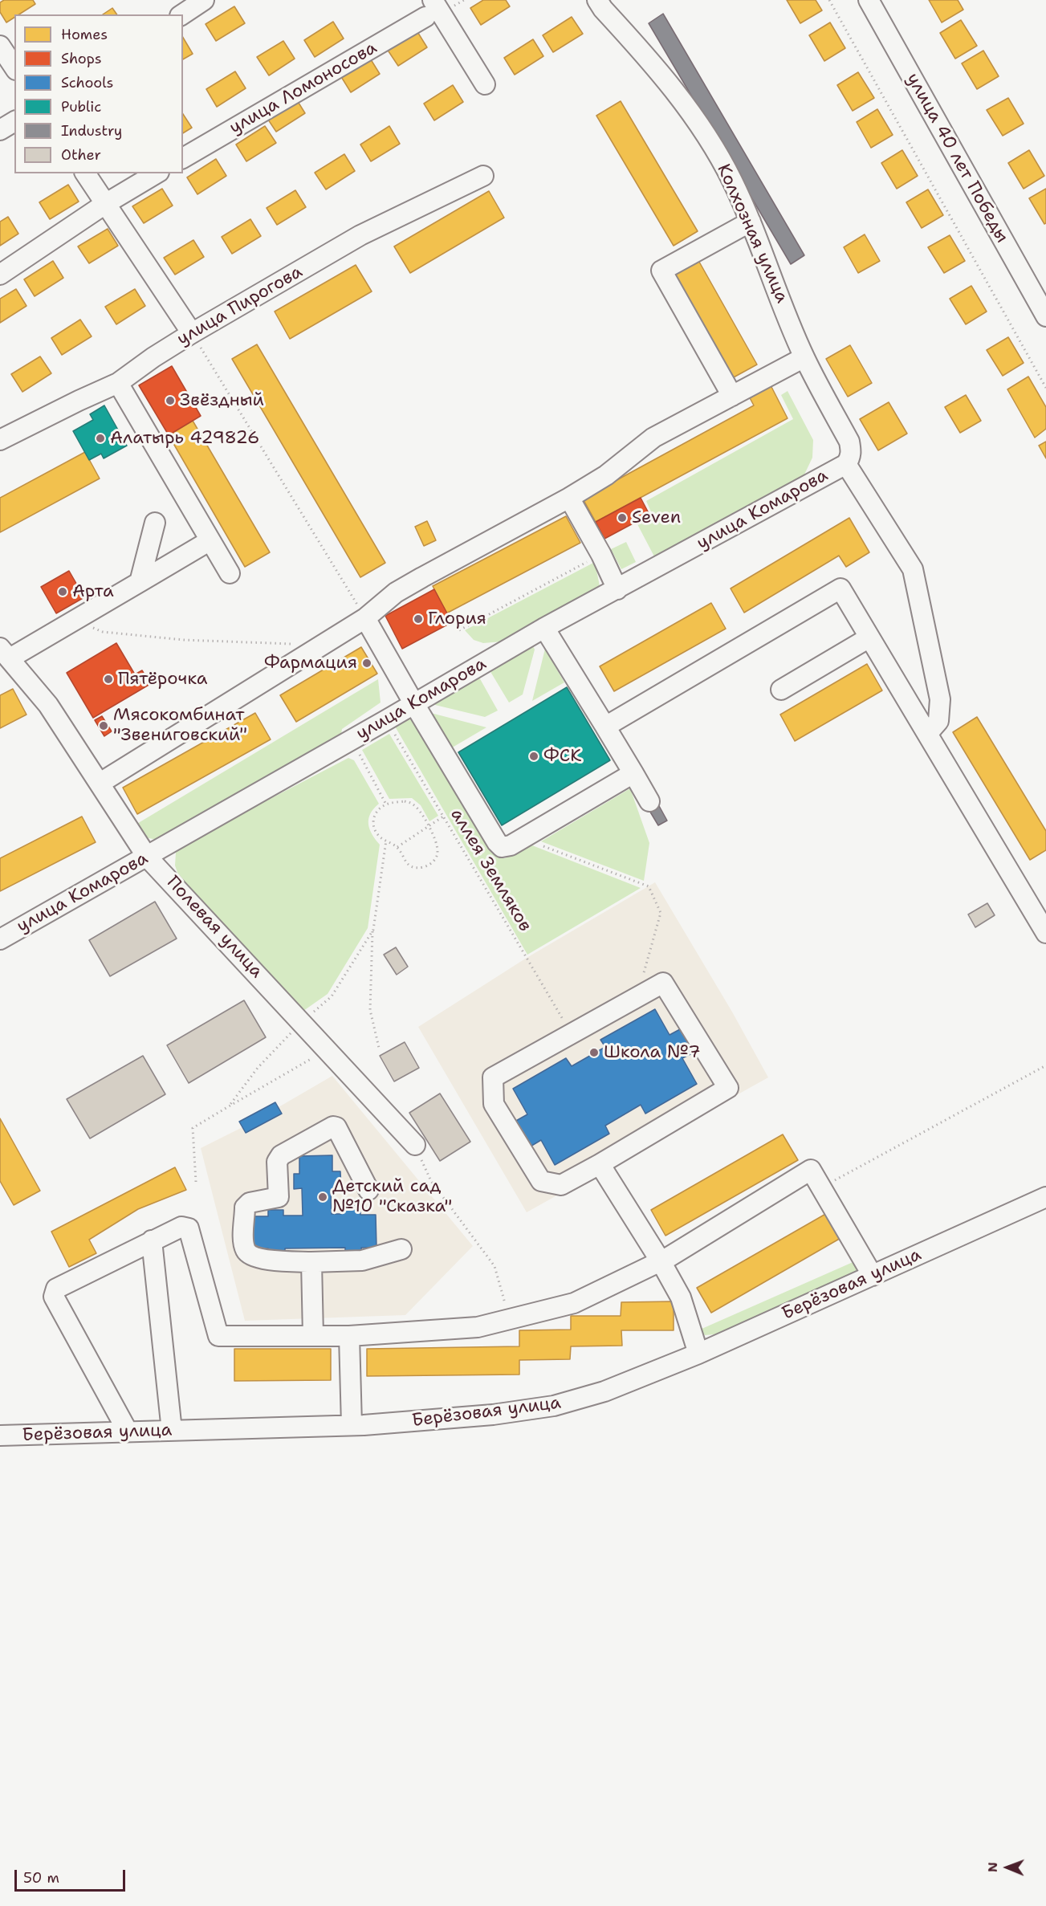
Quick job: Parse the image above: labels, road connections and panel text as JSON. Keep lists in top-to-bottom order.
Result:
{
  "streets": {
    "street": [
      "улица Ломоносова",
      "улица 40 лет Победы",
      "Колхозная улица",
      "улица Пирогова",
      "улица Комарова",
      "Полевая улица",
      "Берёзовая улица"
    ],
    "path": ["аллея Земляков"]
  },
  "crossings": [
    ["Колхозная улица", "улица Комарова"],
    ["улица Комарова", "аллея Земляков"],
    ["улица Комарова", "Полевая улица"]
  ],
  "places": [
    "Звёздный",
    "Алатырь 429826",
    "Seven",
    "Арта",
    "Глория",
    "Фармация",
    "Пятёрочка",
    "Мясокомбинат \"Звениговский\"",
    "ФСК",
    "Школа №7",
    "Детский сад №10 \"Сказка\""
  ],
  "legend": [
    "Homes",
    "Shops",
    "Schools",
    "Public",
    "Industry",
    "Other"
  ],
  "scale_bar": "50 m",
  "north": "left"
}
